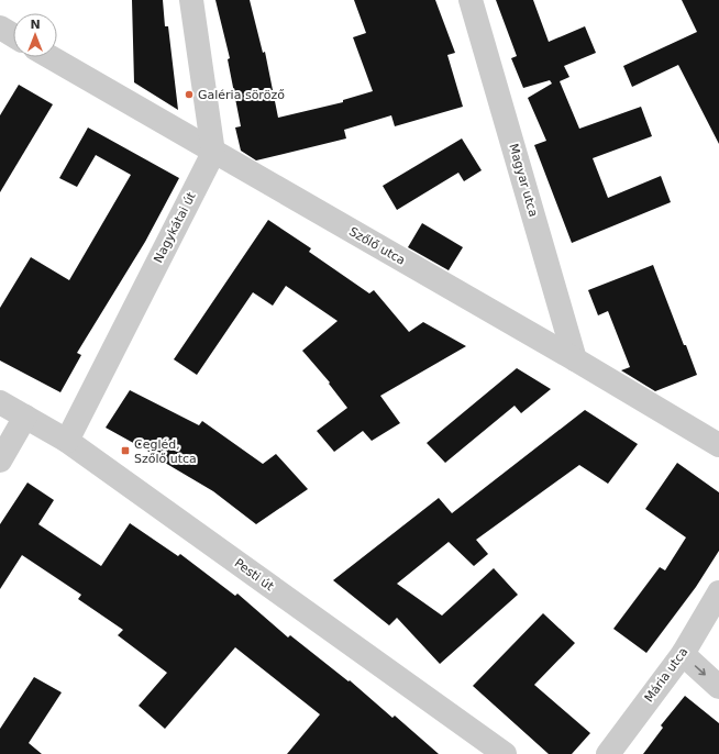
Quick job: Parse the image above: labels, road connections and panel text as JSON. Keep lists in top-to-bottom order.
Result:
{
  "streets": {
    "street": [
      "Magyar utca",
      "Nagykátai út",
      "Szőlő utca",
      "Pesti út",
      "Mária utca"
    ]
  },
  "crossings": [
    ["Magyar utca", "Szőlő utca"],
    ["Nagykátai út", "Szőlő utca"],
    ["Nagykátai út", "Pesti út"]
  ],
  "places": {
    "other": ["Galéria söröző"],
    "transit": ["Cegléd, Szőlő utca"]
  },
  "north": "top"
}
